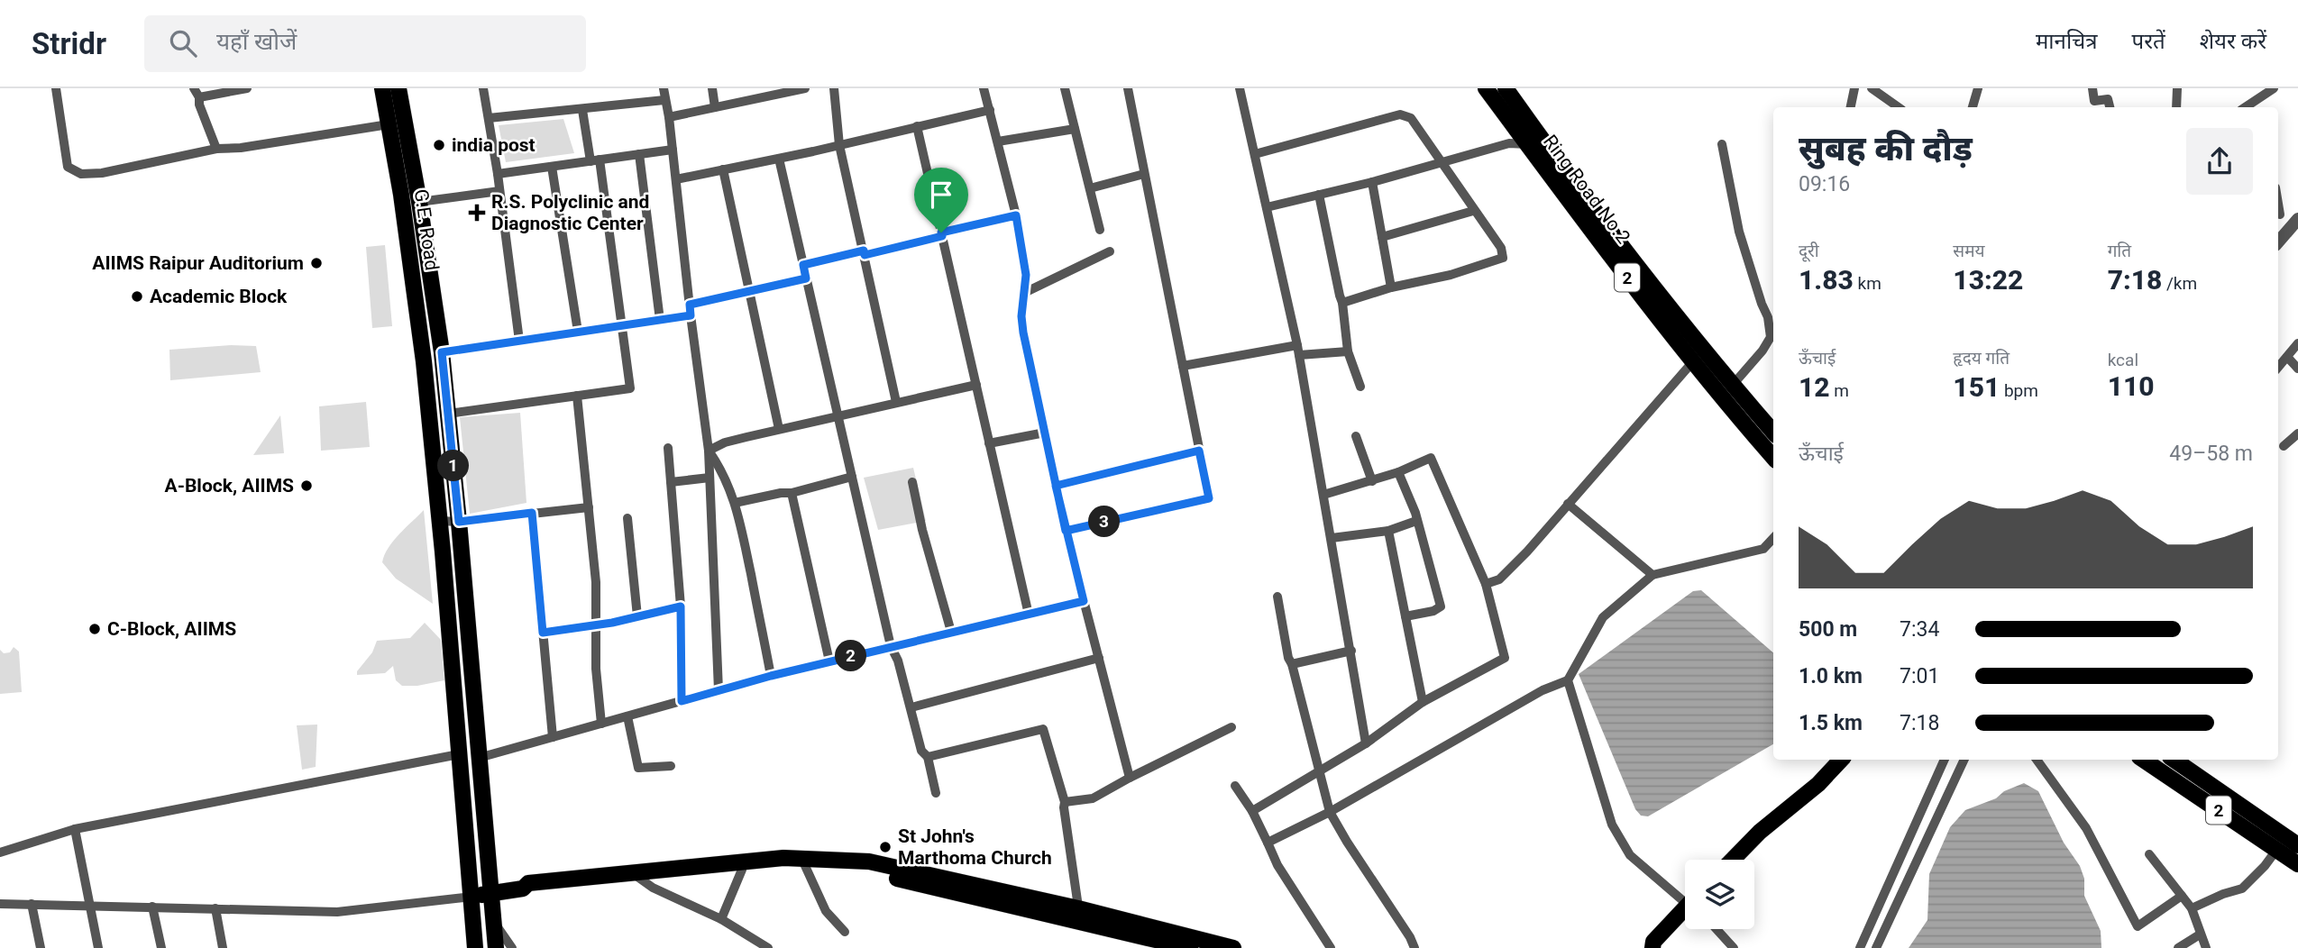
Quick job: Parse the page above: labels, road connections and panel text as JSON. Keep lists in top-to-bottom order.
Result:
{
  "streets": {
    "main road": ["Ring Road No.2", "G.E. Road", "2"]
  },
  "places": {
    "other": [
      "india post",
      "AIIMS Raipur Auditorium",
      "Academic Block",
      "A-Block, AIIMS",
      "C-Block, AIIMS",
      "St John's Marthoma Church"
    ],
    "health": ["R.S. Polyclinic and Diagnostic Center"]
  },
  "page": {
    "header": "Stridr",
    "search": "यहाँ खोजें",
    "nav": ["मानचित्र", "परतें", "शेयर करें"],
    "heading": ["सुबह की दौड़", "09:16"],
    "stats": [
      ["दूरी", "1.83 km"],
      ["समय", "13:22"],
      ["गति", "7:18 /km"],
      ["ऊँचाई", "12 m"],
      ["हृदय गति", "151 bpm"],
      ["kcal", "110"]
    ],
    "chart": ["ऊँचाई", "49–58 m"],
    "pins": ["1", "3", "2"],
    "list": [
      {
        "name": "500 m",
        "note": "7:34"
      },
      {
        "name": "1.0 km",
        "note": "7:01"
      },
      {
        "name": "1.5 km",
        "note": "7:18"
      }
    ]
  }
}
